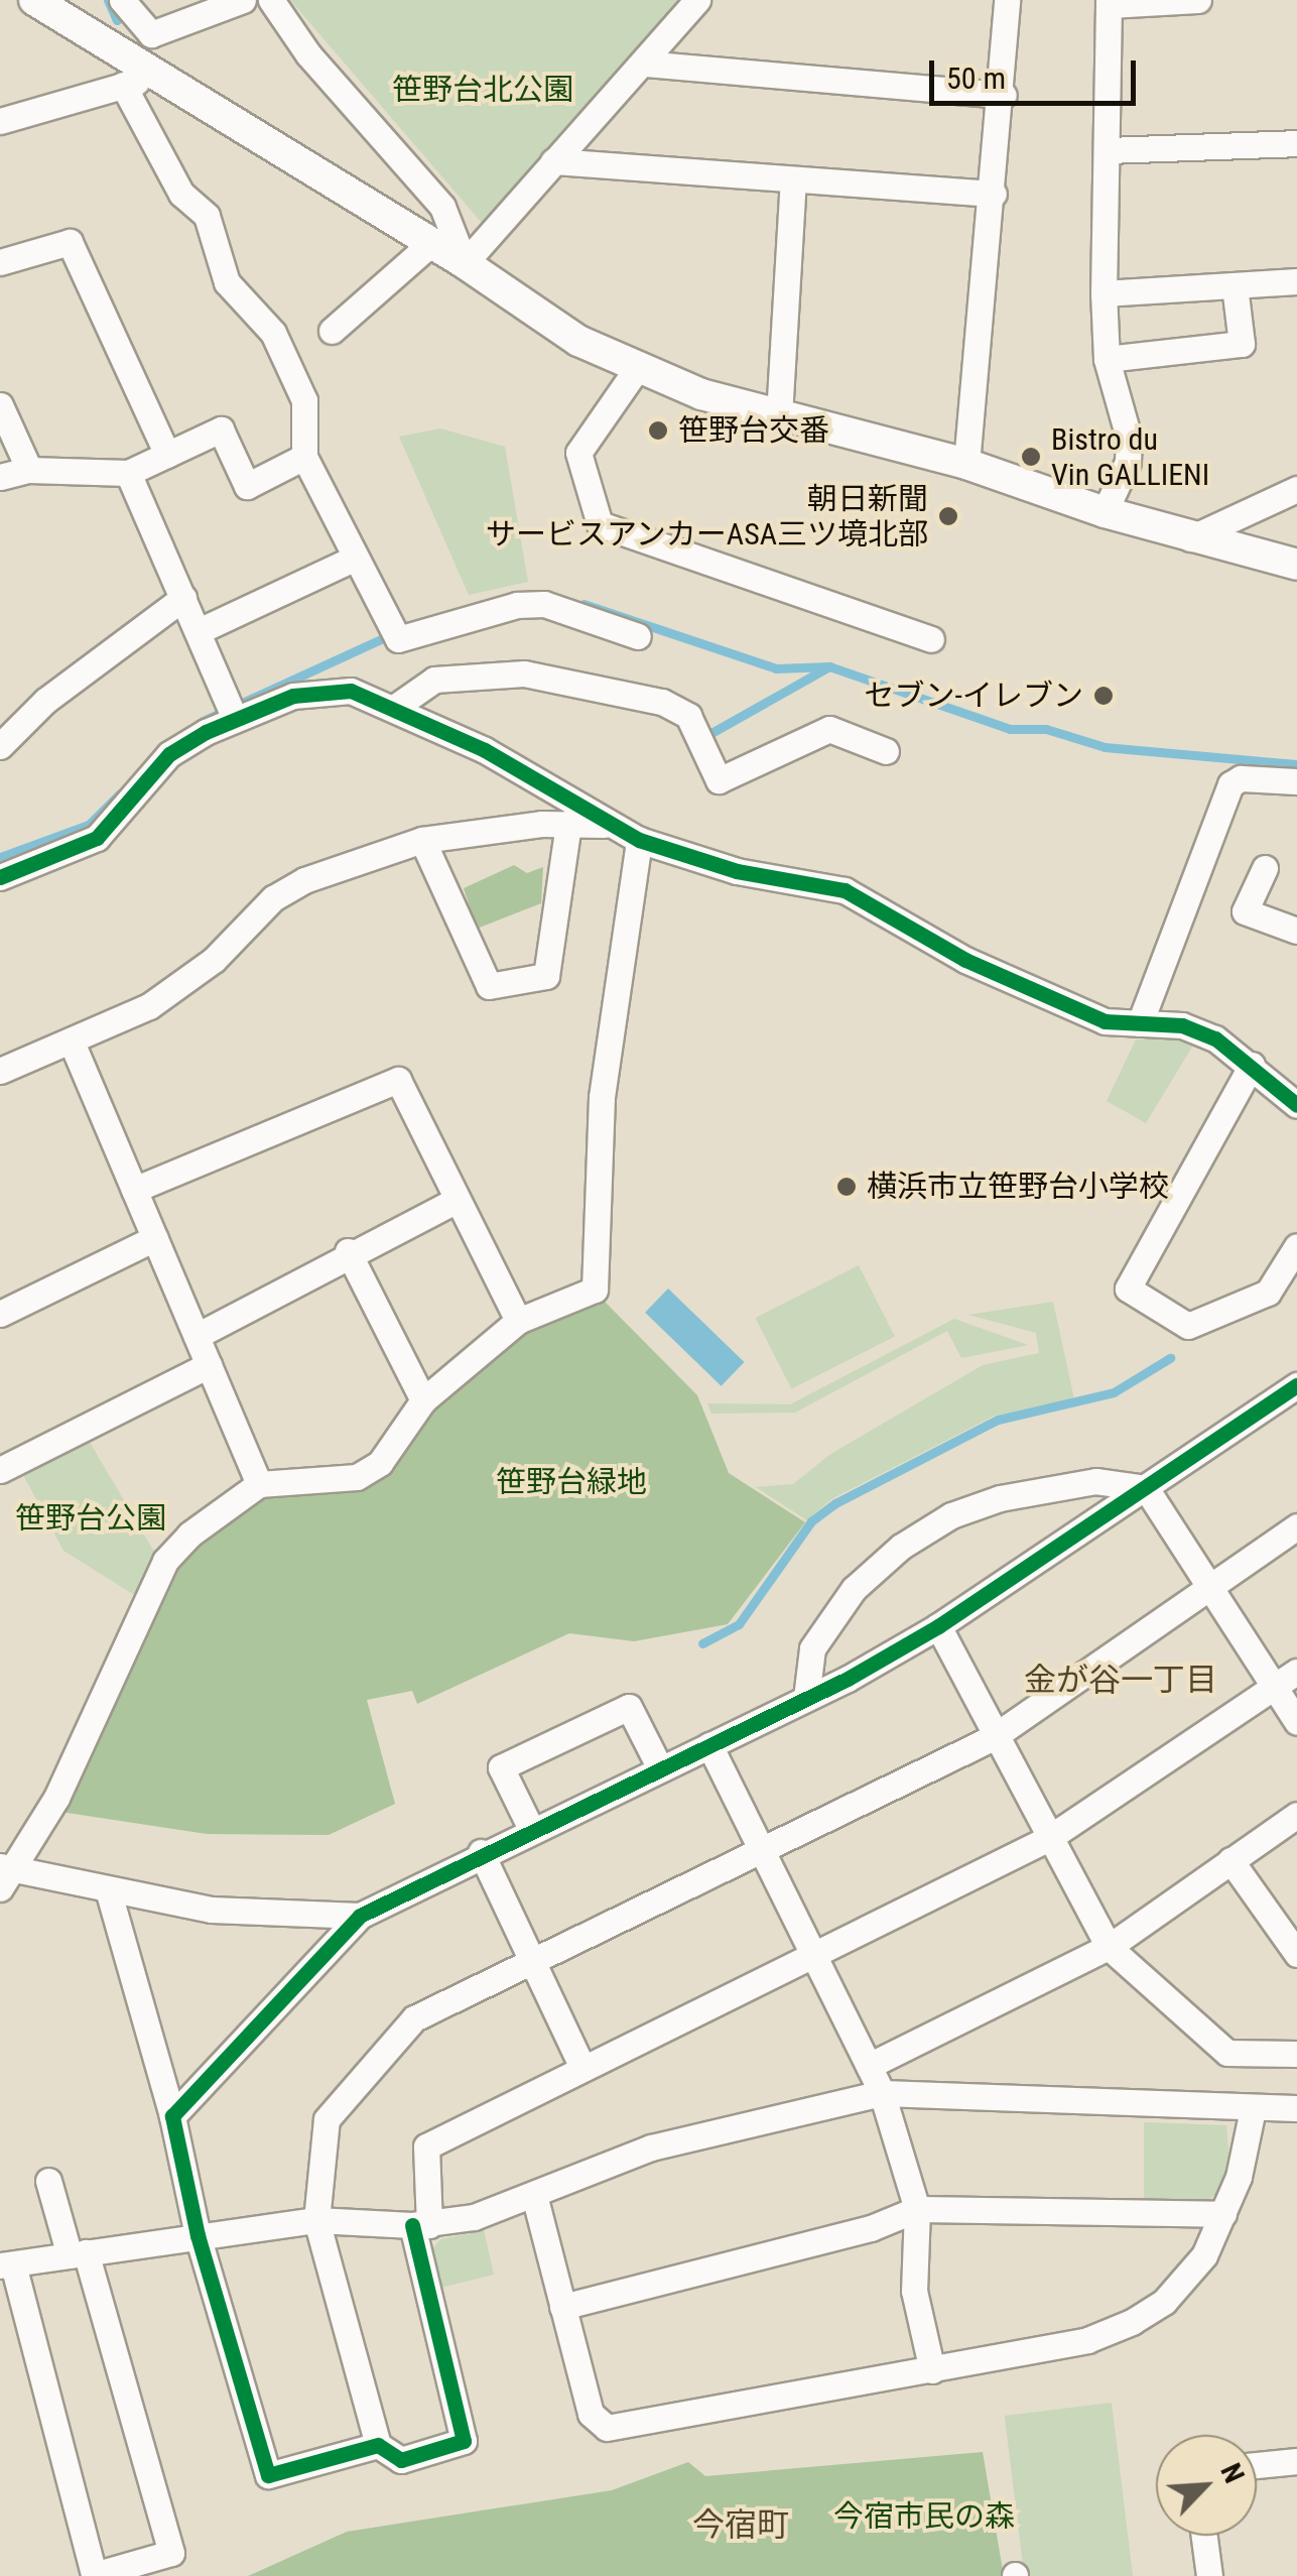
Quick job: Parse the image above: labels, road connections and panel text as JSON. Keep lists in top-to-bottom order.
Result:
{
  "districts": ["金が谷一丁目", "今宿町"],
  "parks": [
    "笹野台北公園",
    "笹野台緑地",
    "笹野台公園",
    "今宿市民の森"
  ],
  "places": [
    "笹野台交番",
    "Bistro du Vin GALLIENI",
    "朝日新聞 サービスアンカーASA三ツ境北部",
    "セブン-イレブン",
    "横浜市立笹野台小学校"
  ],
  "scale_bar": "50 m",
  "north": "top right"
}
